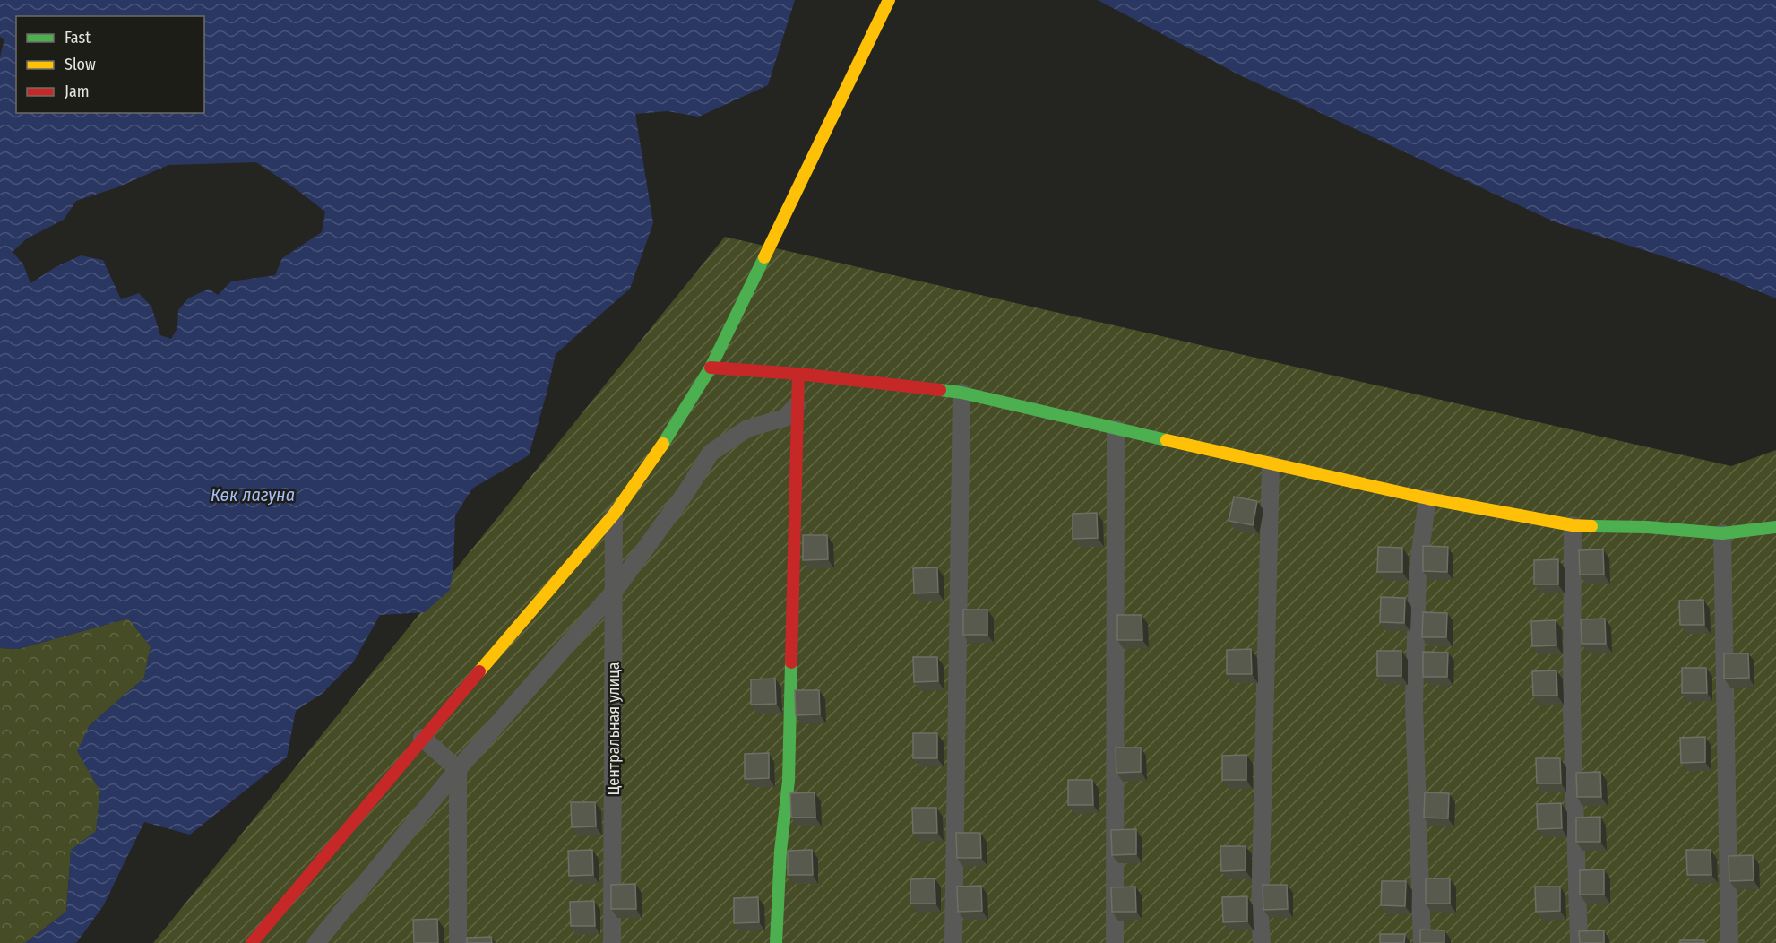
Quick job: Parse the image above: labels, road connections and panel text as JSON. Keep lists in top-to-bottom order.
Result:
{
  "streets": {
    "street": ["Центральная улица"]
  },
  "water": ["Көк лагуна"],
  "legend": ["Fast", "Slow", "Jam"]
}
